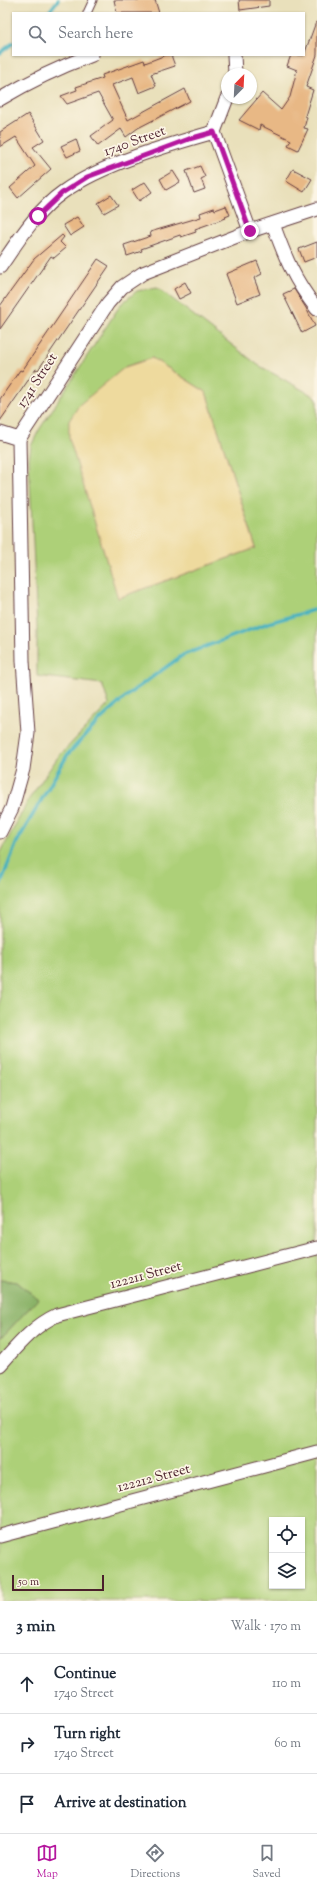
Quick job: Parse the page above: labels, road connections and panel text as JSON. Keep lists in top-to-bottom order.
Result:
{
  "streets": {
    "street": [
      "1740 Street",
      "1741 Street",
      "122211 Street",
      "122212 Street"
    ]
  },
  "scale_bar": "50 m",
  "north": "top right",
  "page": {
    "search": "Search here",
    "scale": "50 m",
    "heading": ["3 min", "Walk · 170 m"],
    "list": [
      ["Continue", "1740 Street", "110 m"],
      ["Turn right", "1740 Street", "60 m"],
      "Arrive at destination"
    ],
    "nav": ["Map", "Directions", "Saved"]
  }
}
